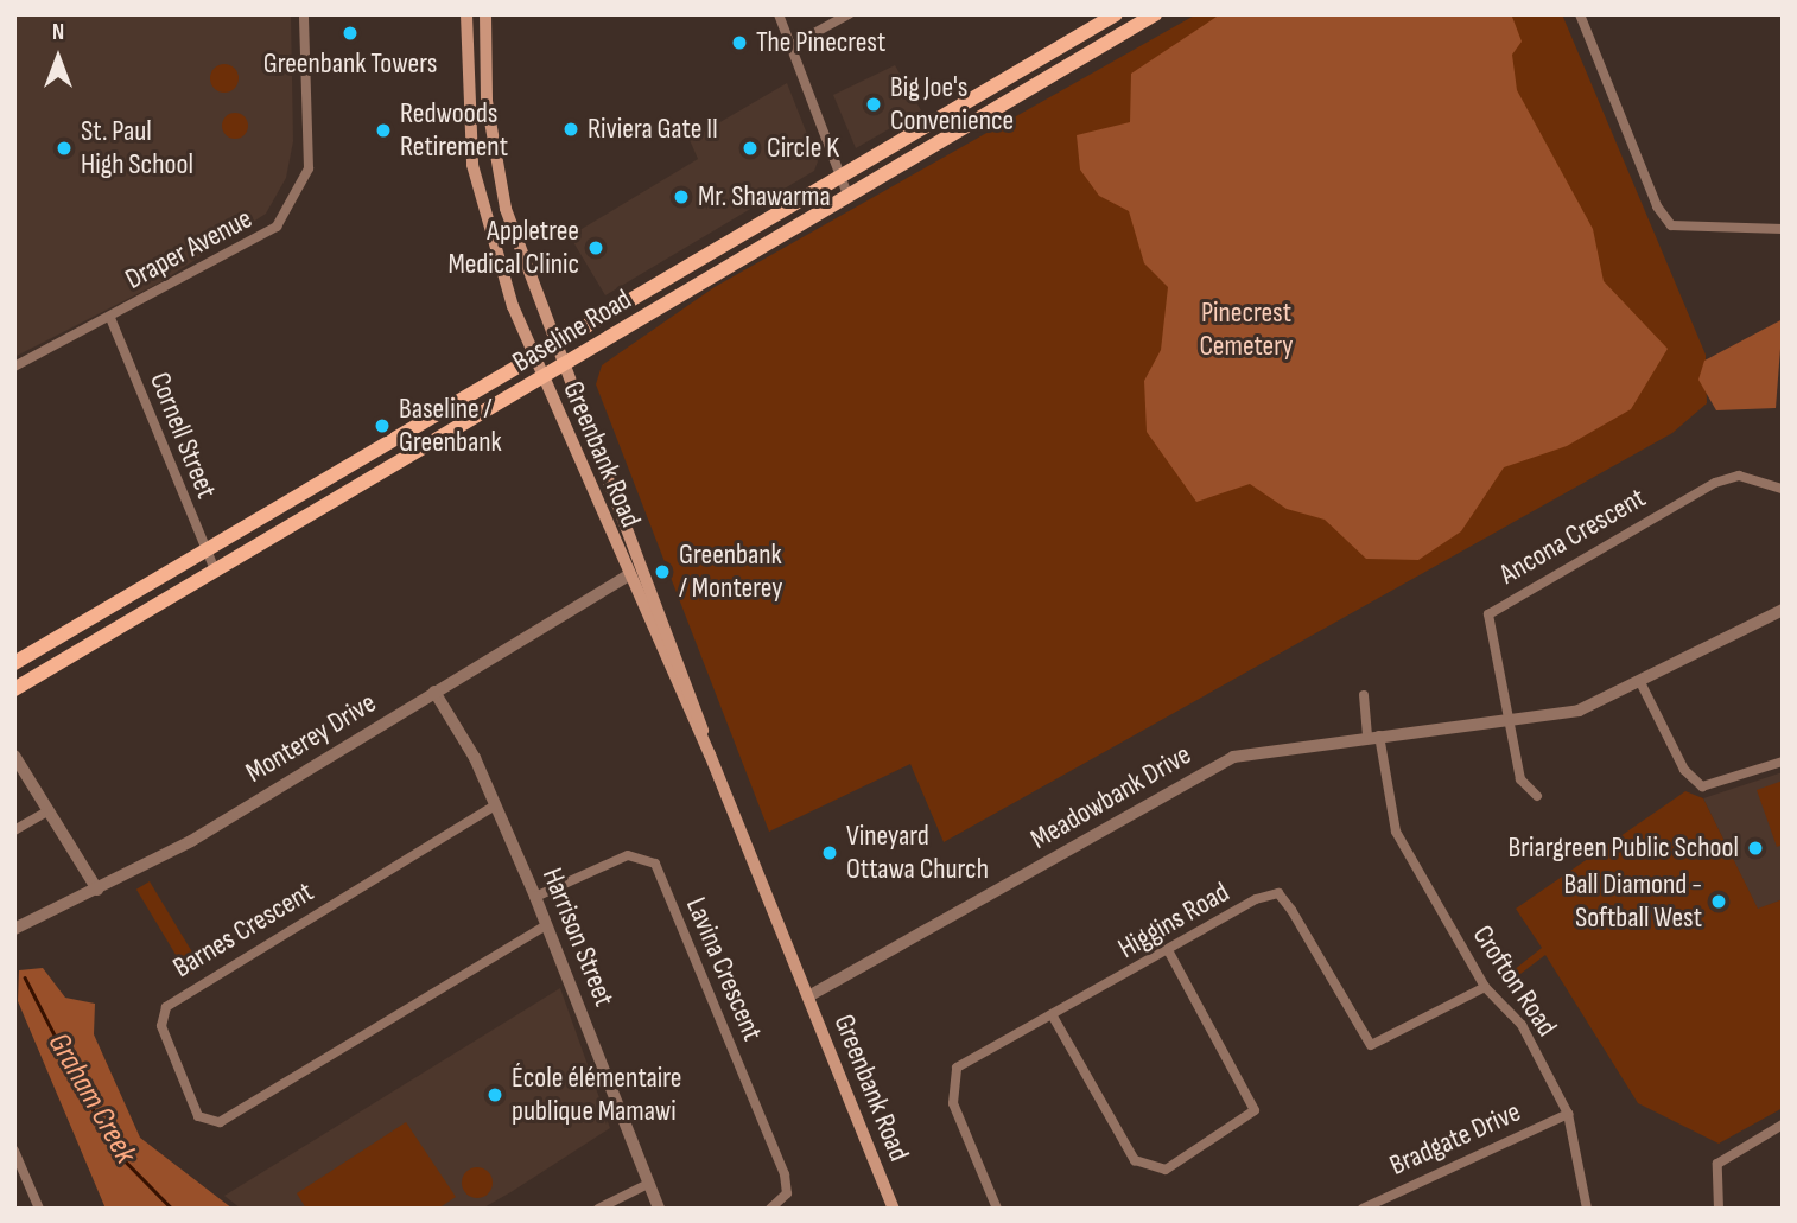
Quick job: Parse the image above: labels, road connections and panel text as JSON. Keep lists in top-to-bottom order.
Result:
{
  "streets": {
    "main road": ["Baseline Road", "Greenbank Road"],
    "street": [
      "Draper Avenue",
      "Cornell Street",
      "Ancona Crescent",
      "Monterey Drive",
      "Meadowbank Drive",
      "Higgins Road",
      "Barnes Crescent",
      "Harrison Street",
      "Lavina Crescent",
      "Crofton Road",
      "Bradgate Drive"
    ]
  },
  "crossings": [
    ["Draper Avenue", "Cornell Street"],
    ["Baseline Road", "Cornell Street"],
    ["Baseline Road", "Greenbank Road"],
    ["Greenbank Road", "Monterey Drive"],
    ["Greenbank Road", "Meadowbank Drive"],
    ["Ancona Crescent", "Meadowbank Drive"],
    ["Monterey Drive", "Harrison Street"],
    ["Meadowbank Drive", "Crofton Road"],
    ["Higgins Road", "Crofton Road"],
    ["Barnes Crescent", "Harrison Street"],
    ["Harrison Street", "Lavina Crescent"],
    ["Crofton Road", "Bradgate Drive"]
  ],
  "water": ["Graham Creek"],
  "parks": ["Pinecrest Cemetery"],
  "places": [
    "Greenbank Towers",
    "The Pinecrest",
    "Big Joe's Convenience",
    "Riviera Gate II",
    "Redwoods Retirement",
    "St. Paul High School",
    "Circle K",
    "Mr. Shawarma",
    "Appletree Medical Clinic",
    "Baseline / Greenbank",
    "Greenbank / Monterey",
    "Briargreen Public School",
    "Vineyard Ottawa Church",
    "Ball Diamond - Softball West",
    "École élémentaire publique Mamawi"
  ],
  "north": "top"
}
